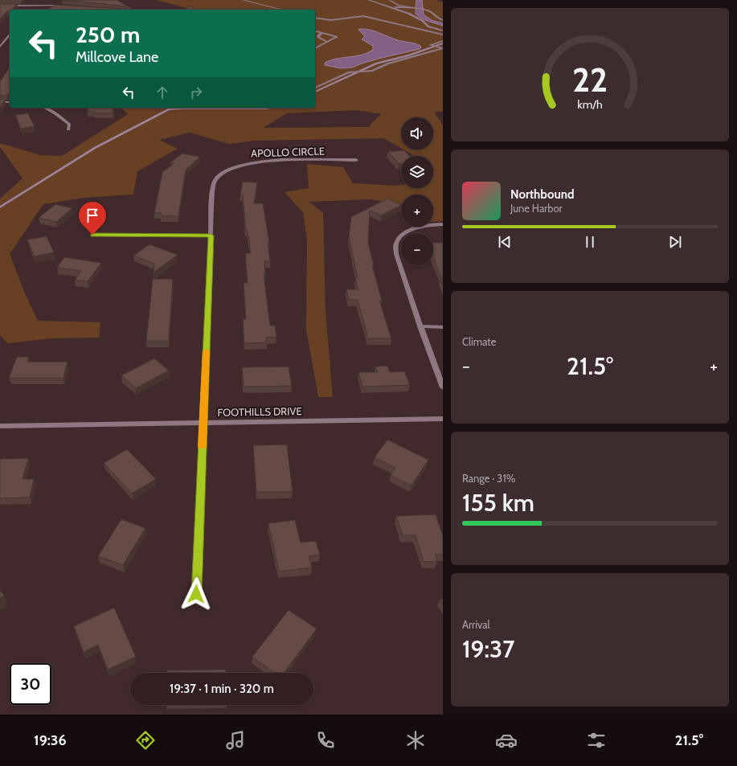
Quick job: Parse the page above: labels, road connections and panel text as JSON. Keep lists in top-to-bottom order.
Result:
{
  "streets": {
    "street": ["APOLLO CIRCLE", "FOOTHILLS DRIVE"]
  },
  "crossings": [
    ["APOLLO CIRCLE", "FOOTHILLS DRIVE"]
  ],
  "page": {
    "turn": ["250 m", "Millcove Lane"],
    "map_buttons": ["+", "−"],
    "song": ["Northbound", "June Harbor"],
    "tile": [
      "Climate",
      ["Range · 31%", "155 km"],
      ["Arrival", "19:37"]
    ],
    "heat": ["−", "21.5°", "+"],
    "limit": "30",
    "trip": "19:37 · 1 min · 320 m",
    "tabs": ["19:36", "21.5°"],
    "gauge": ["22", "km/h"]
  }
}
